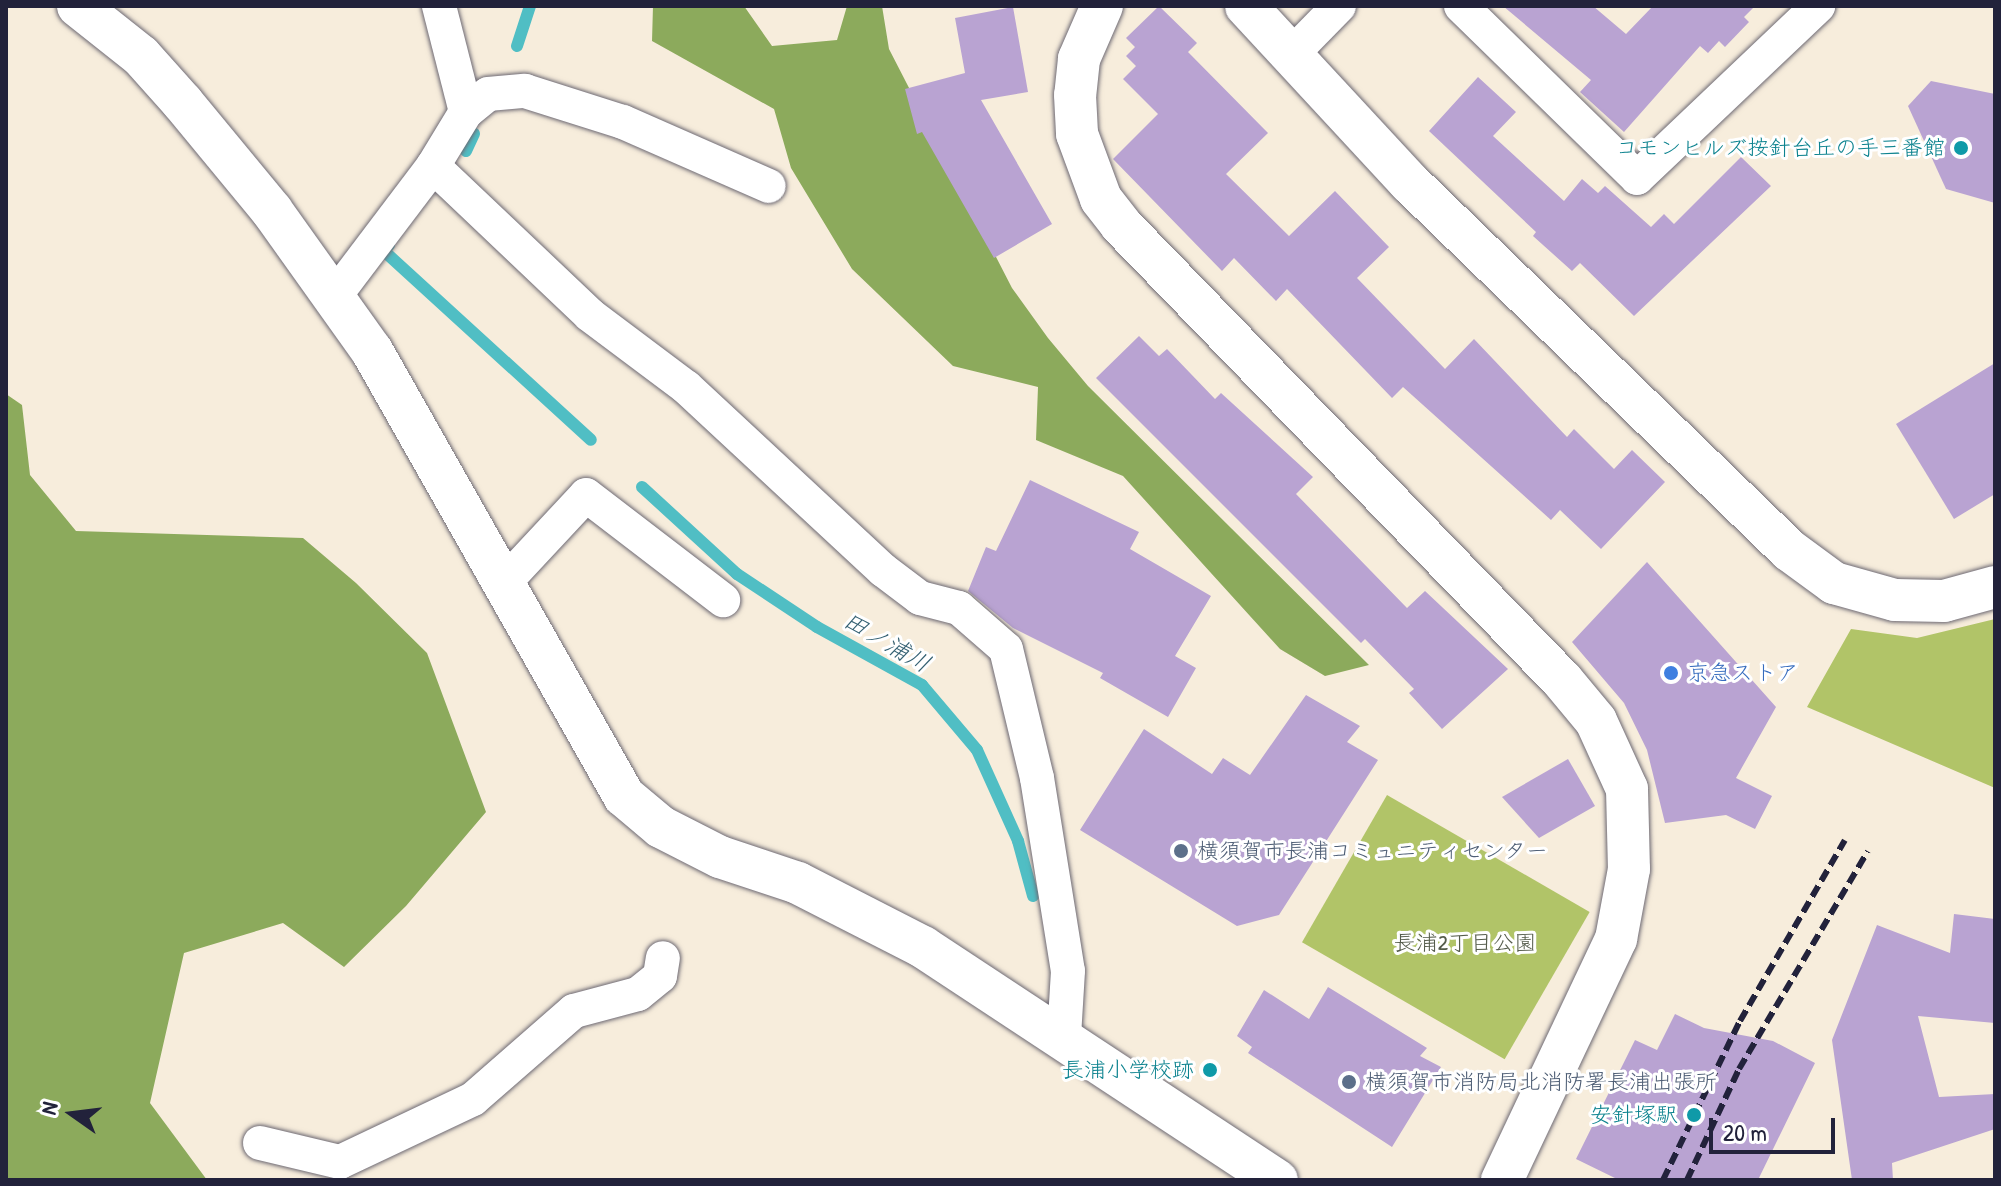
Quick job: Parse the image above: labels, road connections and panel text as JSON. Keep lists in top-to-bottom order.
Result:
{
  "water": ["田ノ浦川"],
  "parks": ["長浦2丁目公園"],
  "places": [
    "コモンヒルズ按針台丘の手三番館",
    "京急ストア",
    "横須賀市長浦コミュニティセンター",
    "長浦小学校跡",
    "横須賀市消防局北消防署長浦出張所",
    "安針塚駅"
  ],
  "scale_bar": "20 m",
  "north": "left"
}
